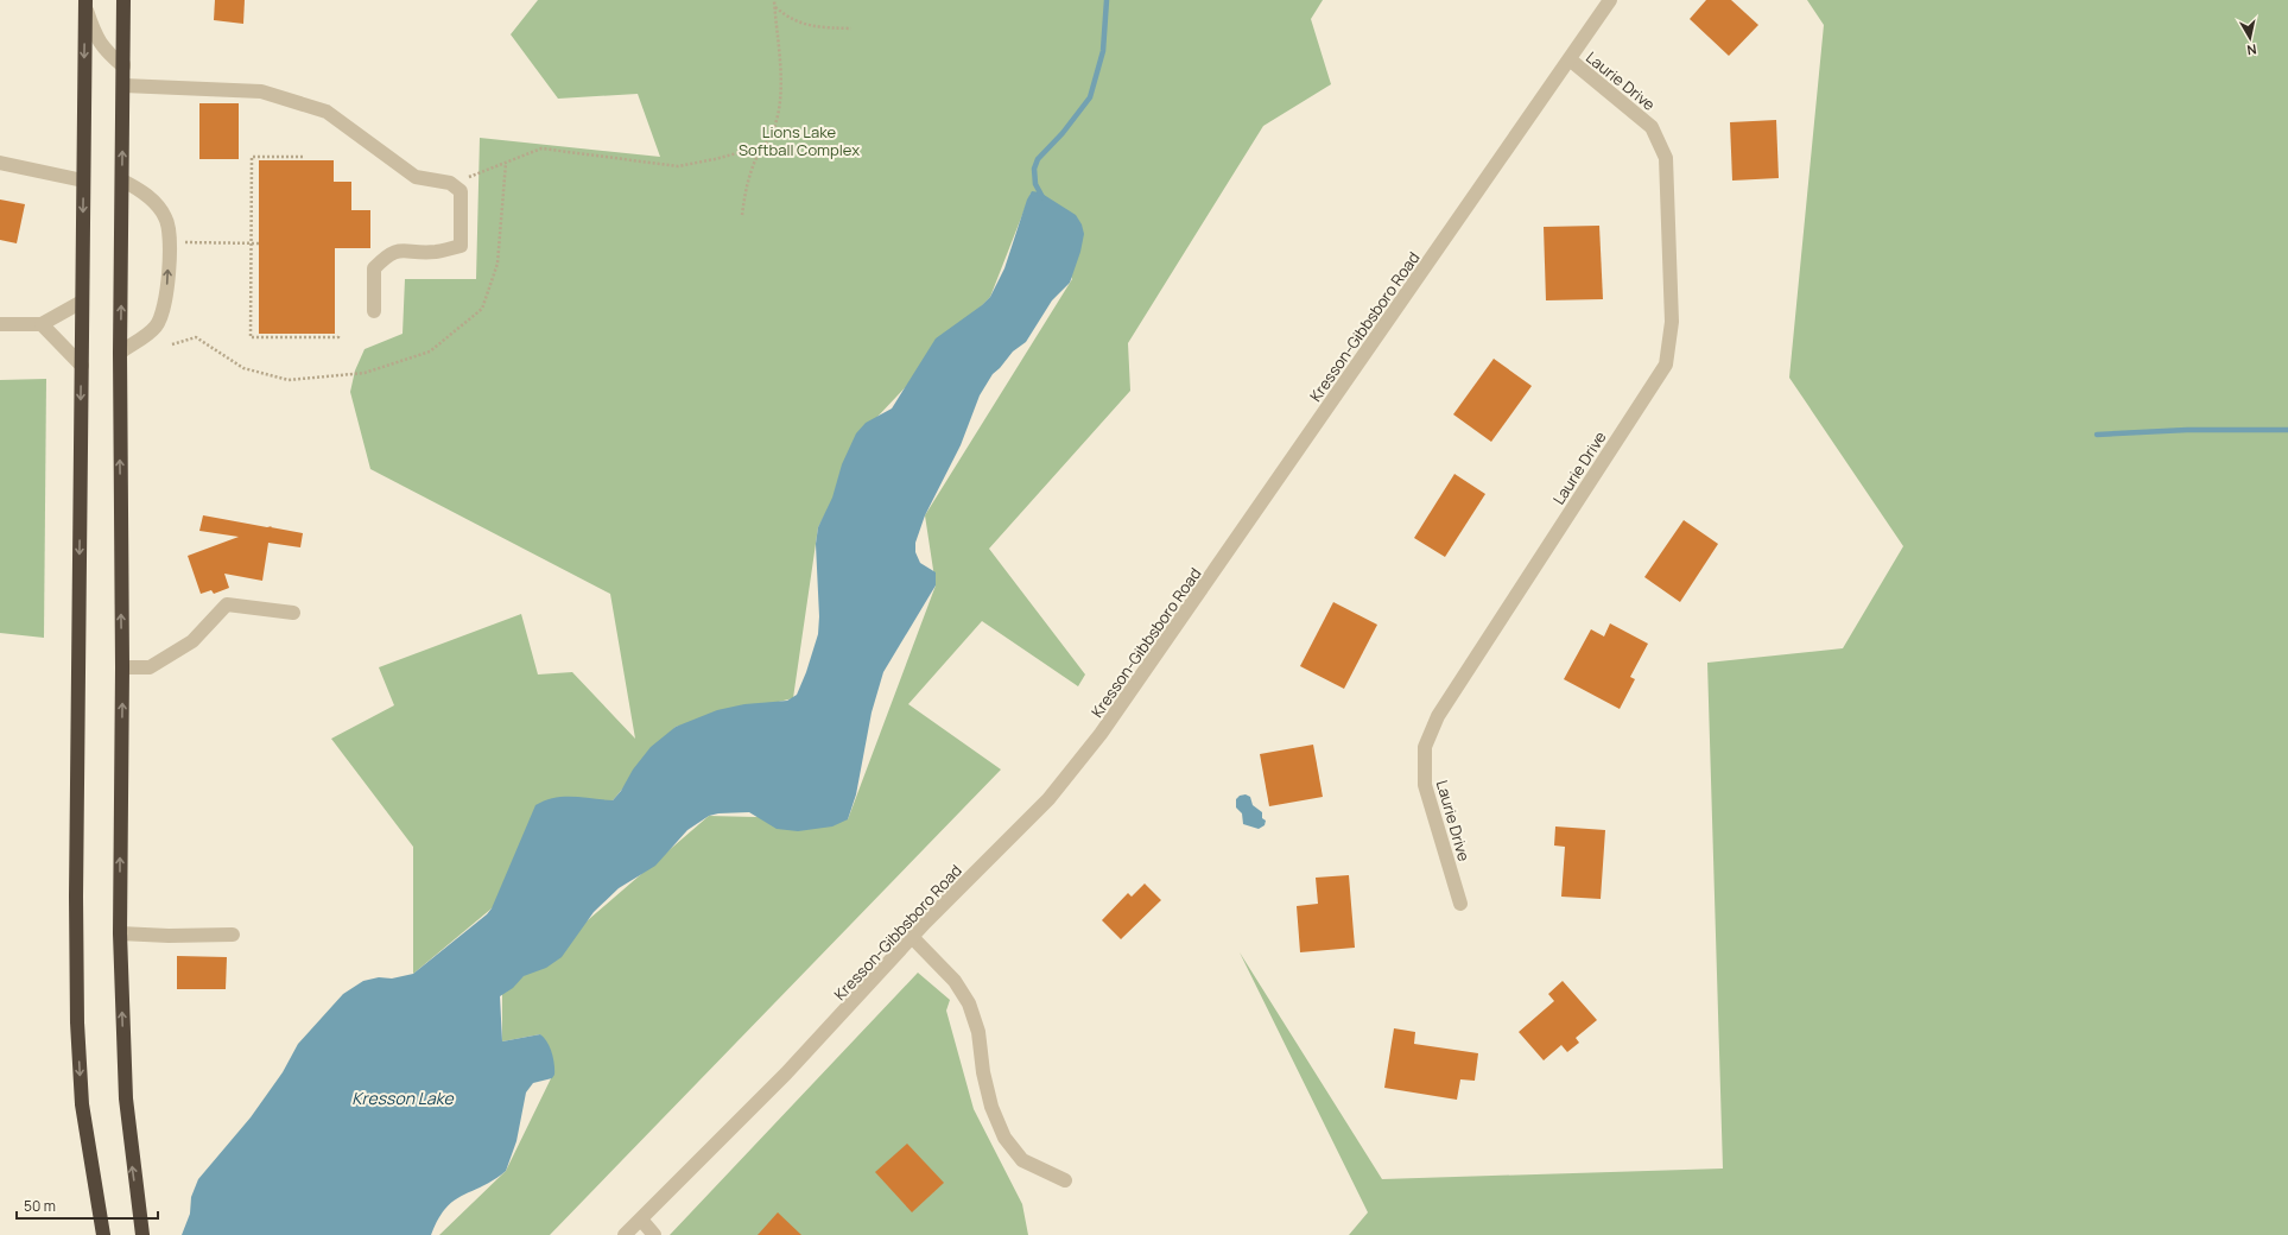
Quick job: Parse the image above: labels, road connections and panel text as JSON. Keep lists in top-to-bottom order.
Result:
{
  "streets": {
    "street": ["Laurie Drive", "Kresson-Gibbsboro Road"]
  },
  "crossings": [
    ["Laurie Drive", "Kresson-Gibbsboro Road"]
  ],
  "water": ["Kresson Lake"],
  "parks": ["Lions Lake Softball Complex"],
  "scale_bar": "50 m",
  "north": "bottom"
}
